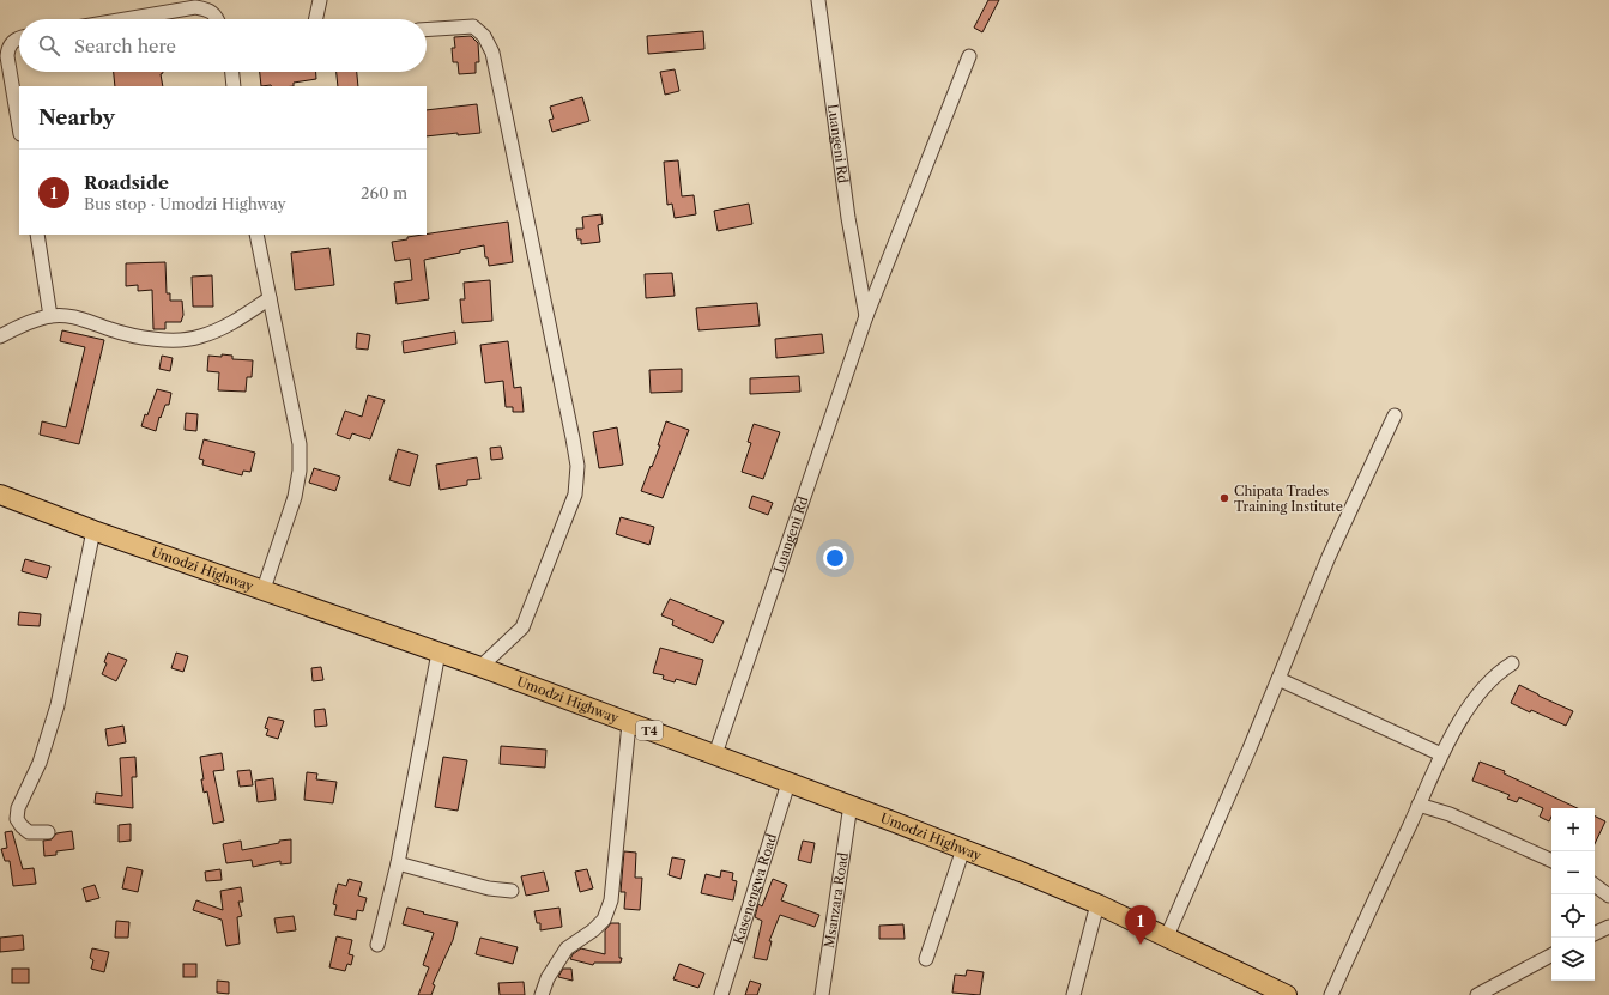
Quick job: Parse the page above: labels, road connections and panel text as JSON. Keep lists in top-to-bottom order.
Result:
{
  "streets": {
    "highway": ["Umodzi Highway", "T4"],
    "street": ["Luangeni Rd", "Kasenengwa Road", "Msanzara Road"]
  },
  "crossings": [
    ["Luangeni Rd", "Umodzi Highway"],
    ["Umodzi Highway", "Kasenengwa Road"],
    ["Umodzi Highway", "Msanzara Road"]
  ],
  "places": ["Chipata Trades Training Institute"],
  "page": {
    "search": "Search here",
    "heading": "Nearby",
    "list": [
      {
        "mark": "1",
        "name": "Roadside",
        "note": "Bus stop · Umodzi Highway",
        "value": "260 m"
      }
    ],
    "map_buttons": ["+", "−"],
    "pins": "1"
  }
}
